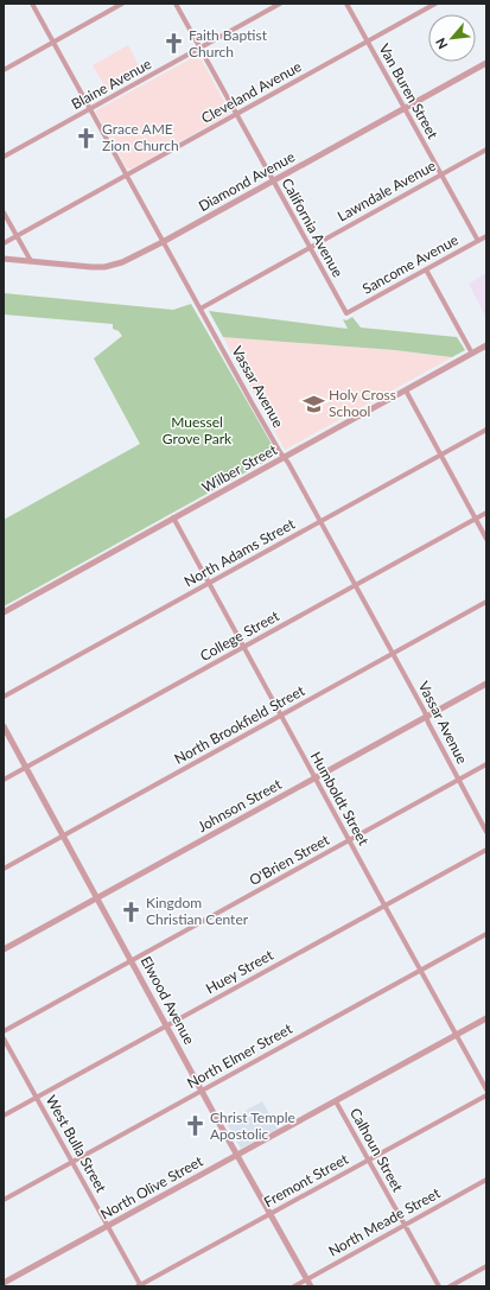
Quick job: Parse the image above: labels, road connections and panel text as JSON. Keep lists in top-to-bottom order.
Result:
{
  "streets": {
    "street": [
      "Blaine Avenue",
      "Van Buren Street",
      "Cleveland Avenue",
      "Diamond Avenue",
      "Lawndale Avenue",
      "California Avenue",
      "Sancome Avenue",
      "Vassar Avenue",
      "Wilber Street",
      "North Adams Street",
      "College Street",
      "North Brookfield Street",
      "Humboldt Street",
      "Johnson Street",
      "O'Brien Street",
      "Huey Street",
      "Elwood Avenue",
      "North Elmer Street",
      "West Bulla Street",
      "Calhoun Street",
      "Fremont Street",
      "North Olive Street",
      "North Meade Street"
    ]
  },
  "crossings": [
    ["Blaine Avenue", "California Avenue"],
    ["Blaine Avenue", "Vassar Avenue"],
    ["Van Buren Street", "Cleveland Avenue"],
    ["Van Buren Street", "Diamond Avenue"],
    ["Van Buren Street", "Lawndale Avenue"],
    ["Van Buren Street", "Sancome Avenue"],
    ["Cleveland Avenue", "California Avenue"],
    ["Cleveland Avenue", "Vassar Avenue"],
    ["Diamond Avenue", "California Avenue"],
    ["Diamond Avenue", "Vassar Avenue"],
    ["Lawndale Avenue", "California Avenue"],
    ["Lawndale Avenue", "Vassar Avenue"],
    ["California Avenue", "Sancome Avenue"],
    ["Vassar Avenue", "Wilber Street"],
    ["Vassar Avenue", "North Adams Street"],
    ["Vassar Avenue", "College Street"],
    ["Vassar Avenue", "North Brookfield Street"],
    ["Vassar Avenue", "Johnson Street"],
    ["Vassar Avenue", "O'Brien Street"],
    ["Wilber Street", "Humboldt Street"],
    ["North Adams Street", "Humboldt Street"],
    ["College Street", "Humboldt Street"],
    ["College Street", "Elwood Avenue"],
    ["North Brookfield Street", "Humboldt Street"],
    ["North Brookfield Street", "Elwood Avenue"],
    ["Humboldt Street", "Johnson Street"],
    ["Humboldt Street", "O'Brien Street"],
    ["Humboldt Street", "Huey Street"],
    ["Humboldt Street", "North Elmer Street"],
    ["Humboldt Street", "North Olive Street"],
    ["Johnson Street", "Elwood Avenue"],
    ["O'Brien Street", "Elwood Avenue"],
    ["Huey Street", "Elwood Avenue"],
    ["Huey Street", "West Bulla Street"],
    ["Elwood Avenue", "North Elmer Street"],
    ["Elwood Avenue", "Fremont Street"],
    ["Elwood Avenue", "North Olive Street"],
    ["Elwood Avenue", "North Meade Street"],
    ["North Elmer Street", "West Bulla Street"],
    ["West Bulla Street", "Fremont Street"],
    ["West Bulla Street", "North Olive Street"],
    ["Calhoun Street", "Fremont Street"],
    ["Calhoun Street", "North Olive Street"],
    ["Calhoun Street", "North Meade Street"]
  ],
  "parks": ["Muessel Grove Park"],
  "places": {
    "church": [
      "Faith Baptist Church",
      "Grace AME Zion Church",
      "Kingdom Christian Center",
      "Christ Temple Apostolic"
    ],
    "school or university": ["Holy Cross School"]
  },
  "north": "bottom left"
}
